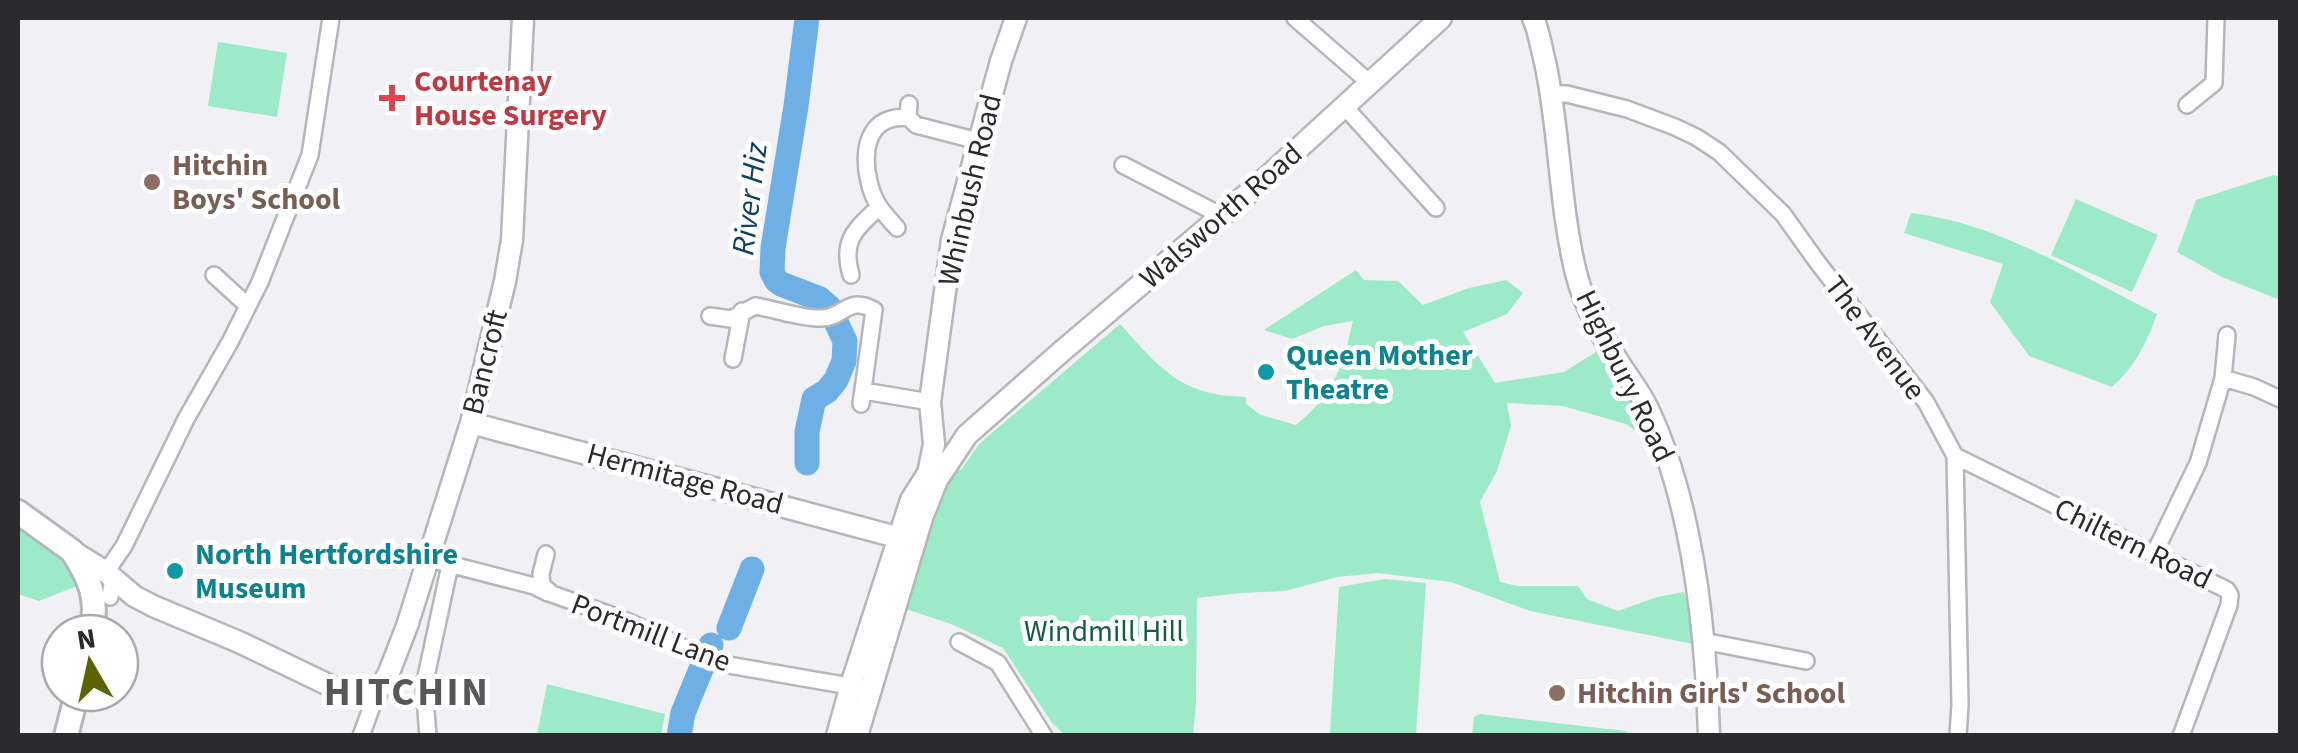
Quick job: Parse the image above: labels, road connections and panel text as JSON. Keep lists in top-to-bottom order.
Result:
{
  "streets": {
    "street": [
      "Whinbush Road",
      "Walsworth Road",
      "The Avenue",
      "Bancroft",
      "Highbury Road",
      "Hermitage Road",
      "Chiltern Road",
      "Portmill Lane"
    ]
  },
  "crossings": [
    ["Whinbush Road", "Walsworth Road"],
    ["Walsworth Road", "Hermitage Road"],
    ["The Avenue", "Highbury Road"],
    ["The Avenue", "Chiltern Road"],
    ["Bancroft", "Hermitage Road"],
    ["Bancroft", "Portmill Lane"]
  ],
  "districts": ["HITCHIN"],
  "water": ["River Hiz"],
  "parks": ["Windmill Hill"],
  "places": {
    "health": ["Courtenay House Surgery"],
    "other": [
      "Hitchin Boys' School",
      "Queen Mother Theatre",
      "North Hertfordshire Museum",
      "Hitchin Girls' School"
    ]
  },
  "north": "top"
}
